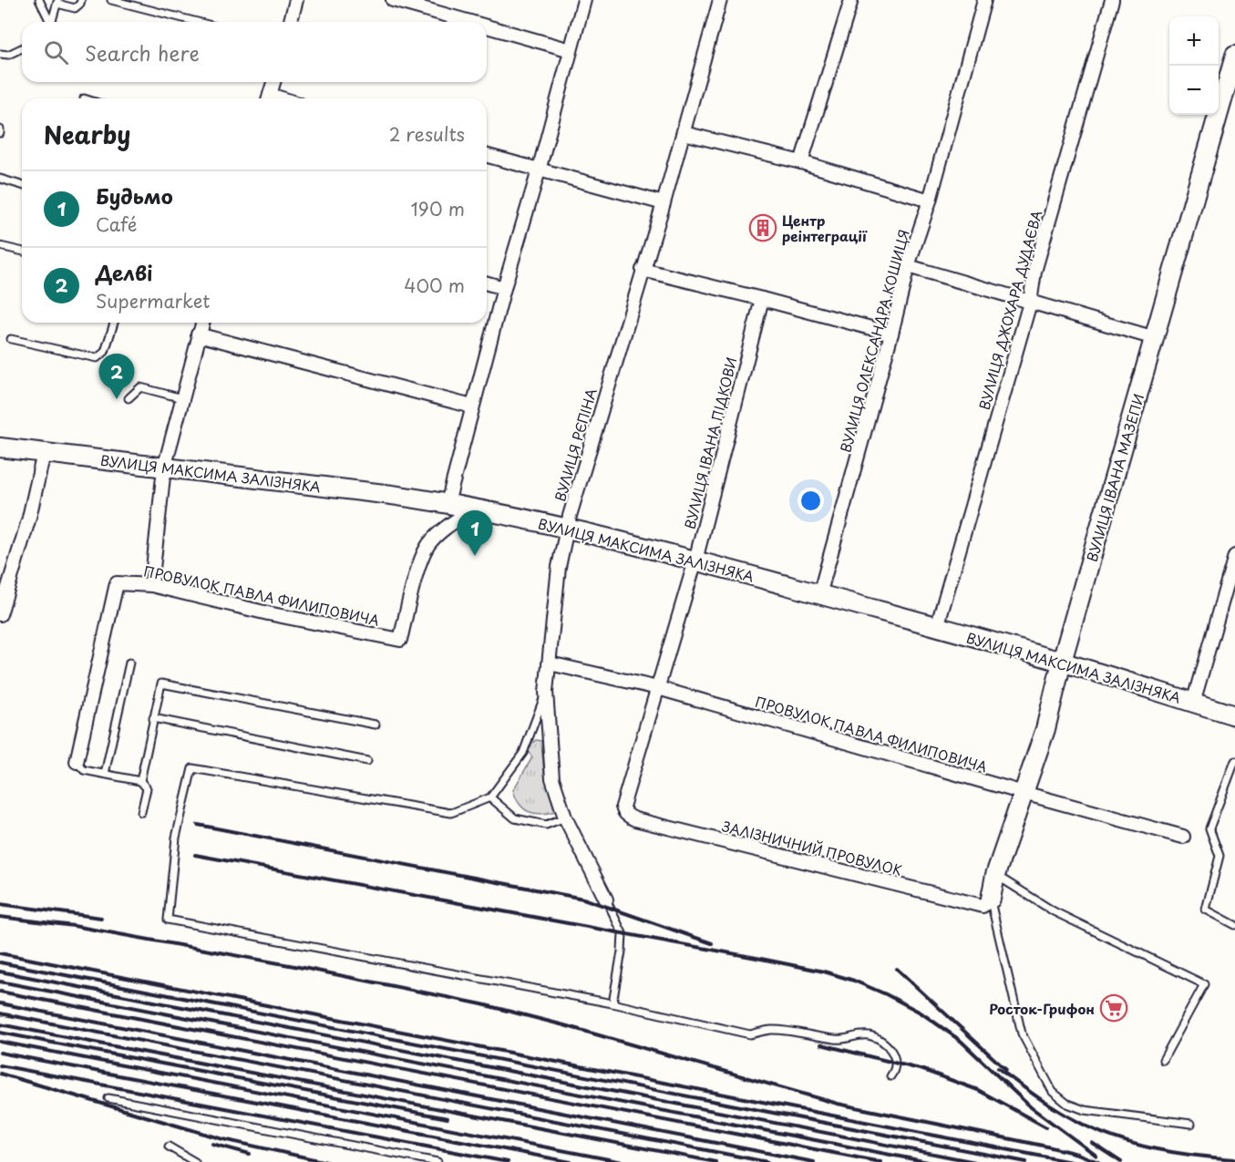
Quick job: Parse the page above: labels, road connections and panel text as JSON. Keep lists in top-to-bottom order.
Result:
{
  "streets": {
    "main road": ["ВУЛИЦЯ МАКСИМА ЗАЛІЗНЯКА", "ВУЛИЦЯ ІВАНА МАЗЕПИ"],
    "street": [
      "ВУЛИЦЯ ДЖОХАРА ДУДАЄВА",
      "ВУЛИЦЯ ОЛЕКСАНДРА КОШИЦЯ",
      "ВУЛИЦЯ ІВАНА ПІДКОВИ",
      "ВУЛИЦЯ РЄПІНА",
      "ПРОВУЛОК ПАВЛА ФИЛИПОВИЧА",
      "ЗАЛІЗНИЧНИЙ ПРОВУЛОК"
    ]
  },
  "crossings": [
    ["ВУЛИЦЯ ДЖОХАРА ДУДАЄВА", "ВУЛИЦЯ МАКСИМА ЗАЛІЗНЯКА"],
    ["ВУЛИЦЯ ОЛЕКСАНДРА КОШИЦЯ", "ВУЛИЦЯ МАКСИМА ЗАЛІЗНЯКА"],
    ["ВУЛИЦЯ ІВАНА ПІДКОВИ", "ВУЛИЦЯ МАКСИМА ЗАЛІЗНЯКА"],
    ["ВУЛИЦЯ ІВАНА ПІДКОВИ", "ПРОВУЛОК ПАВЛА ФИЛИПОВИЧА"],
    ["ВУЛИЦЯ ІВАНА ПІДКОВИ", "ЗАЛІЗНИЧНИЙ ПРОВУЛОК"],
    ["ВУЛИЦЯ РЄПІНА", "ВУЛИЦЯ МАКСИМА ЗАЛІЗНЯКА"],
    ["ВУЛИЦЯ РЄПІНА", "ПРОВУЛОК ПАВЛА ФИЛИПОВИЧА"],
    ["ВУЛИЦЯ МАКСИМА ЗАЛІЗНЯКА", "ВУЛИЦЯ ІВАНА МАЗЕПИ"],
    ["ВУЛИЦЯ МАКСИМА ЗАЛІЗНЯКА", "ПРОВУЛОК ПАВЛА ФИЛИПОВИЧА"],
    ["ВУЛИЦЯ ІВАНА МАЗЕПИ", "ПРОВУЛОК ПАВЛА ФИЛИПОВИЧА"],
    ["ВУЛИЦЯ ІВАНА МАЗЕПИ", "ЗАЛІЗНИЧНИЙ ПРОВУЛОК"]
  ],
  "places": {
    "building": ["Центр реінтеграції"],
    "supermarket": ["Росток-Грифон"]
  },
  "page": {
    "map_buttons": ["+", "−"],
    "search": "Search here",
    "heading": ["Nearby", "2 results"],
    "list": [
      {
        "mark": "1",
        "name": "Будьмо",
        "note": "Café",
        "value": "190 m"
      },
      {
        "mark": "2",
        "name": "Делві",
        "note": "Supermarket",
        "value": "400 m"
      }
    ],
    "pins": ["2", "1"]
  }
}
